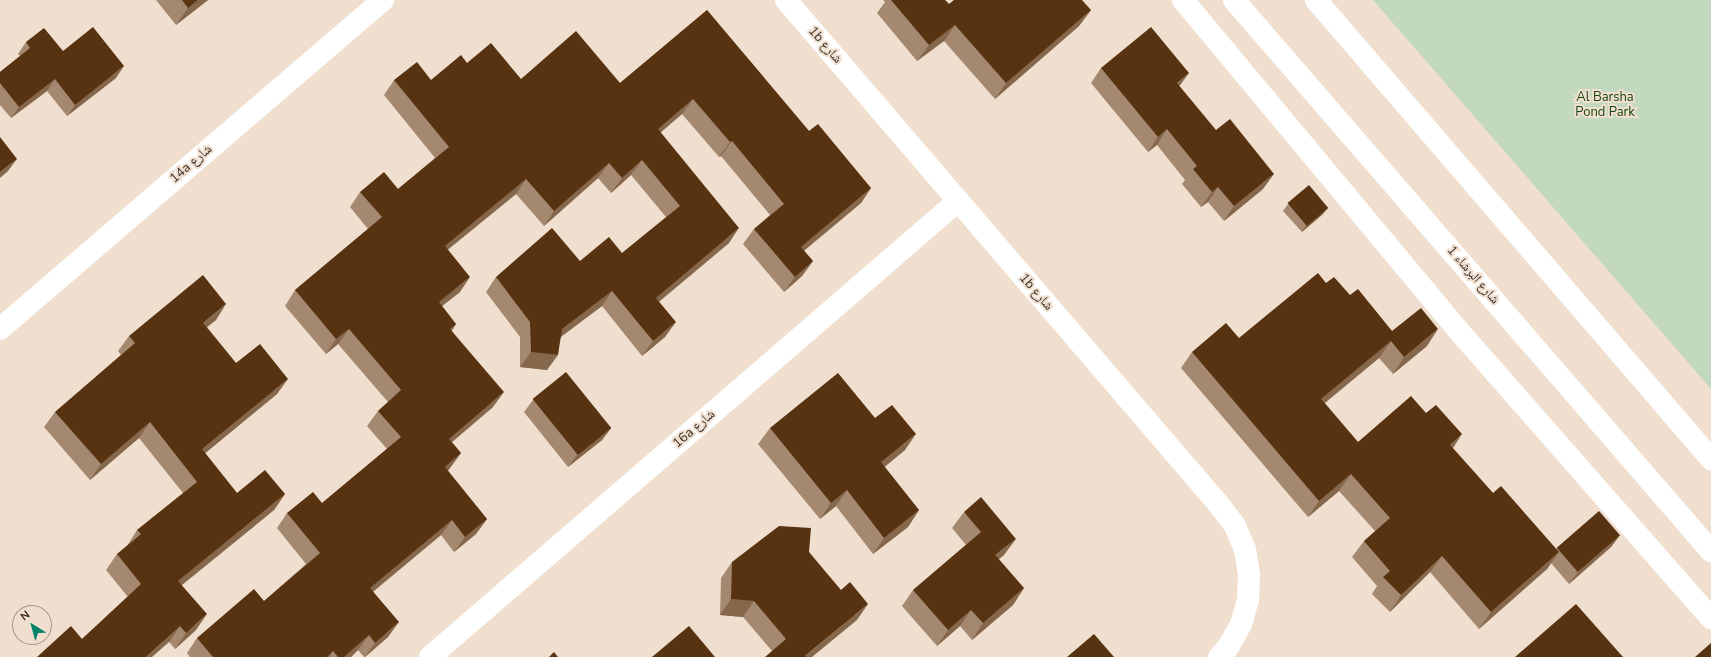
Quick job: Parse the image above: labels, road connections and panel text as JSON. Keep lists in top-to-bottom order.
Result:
{
  "streets": {
    "street": [
      "1b شارع",
      "14a شارع",
      "شارع البرشاء 1",
      "16a شارع"
    ]
  },
  "crossings": [
    ["1b شارع", "16a شارع"]
  ],
  "parks": ["Al Barsha Pond Park"],
  "north": "top left"
}
